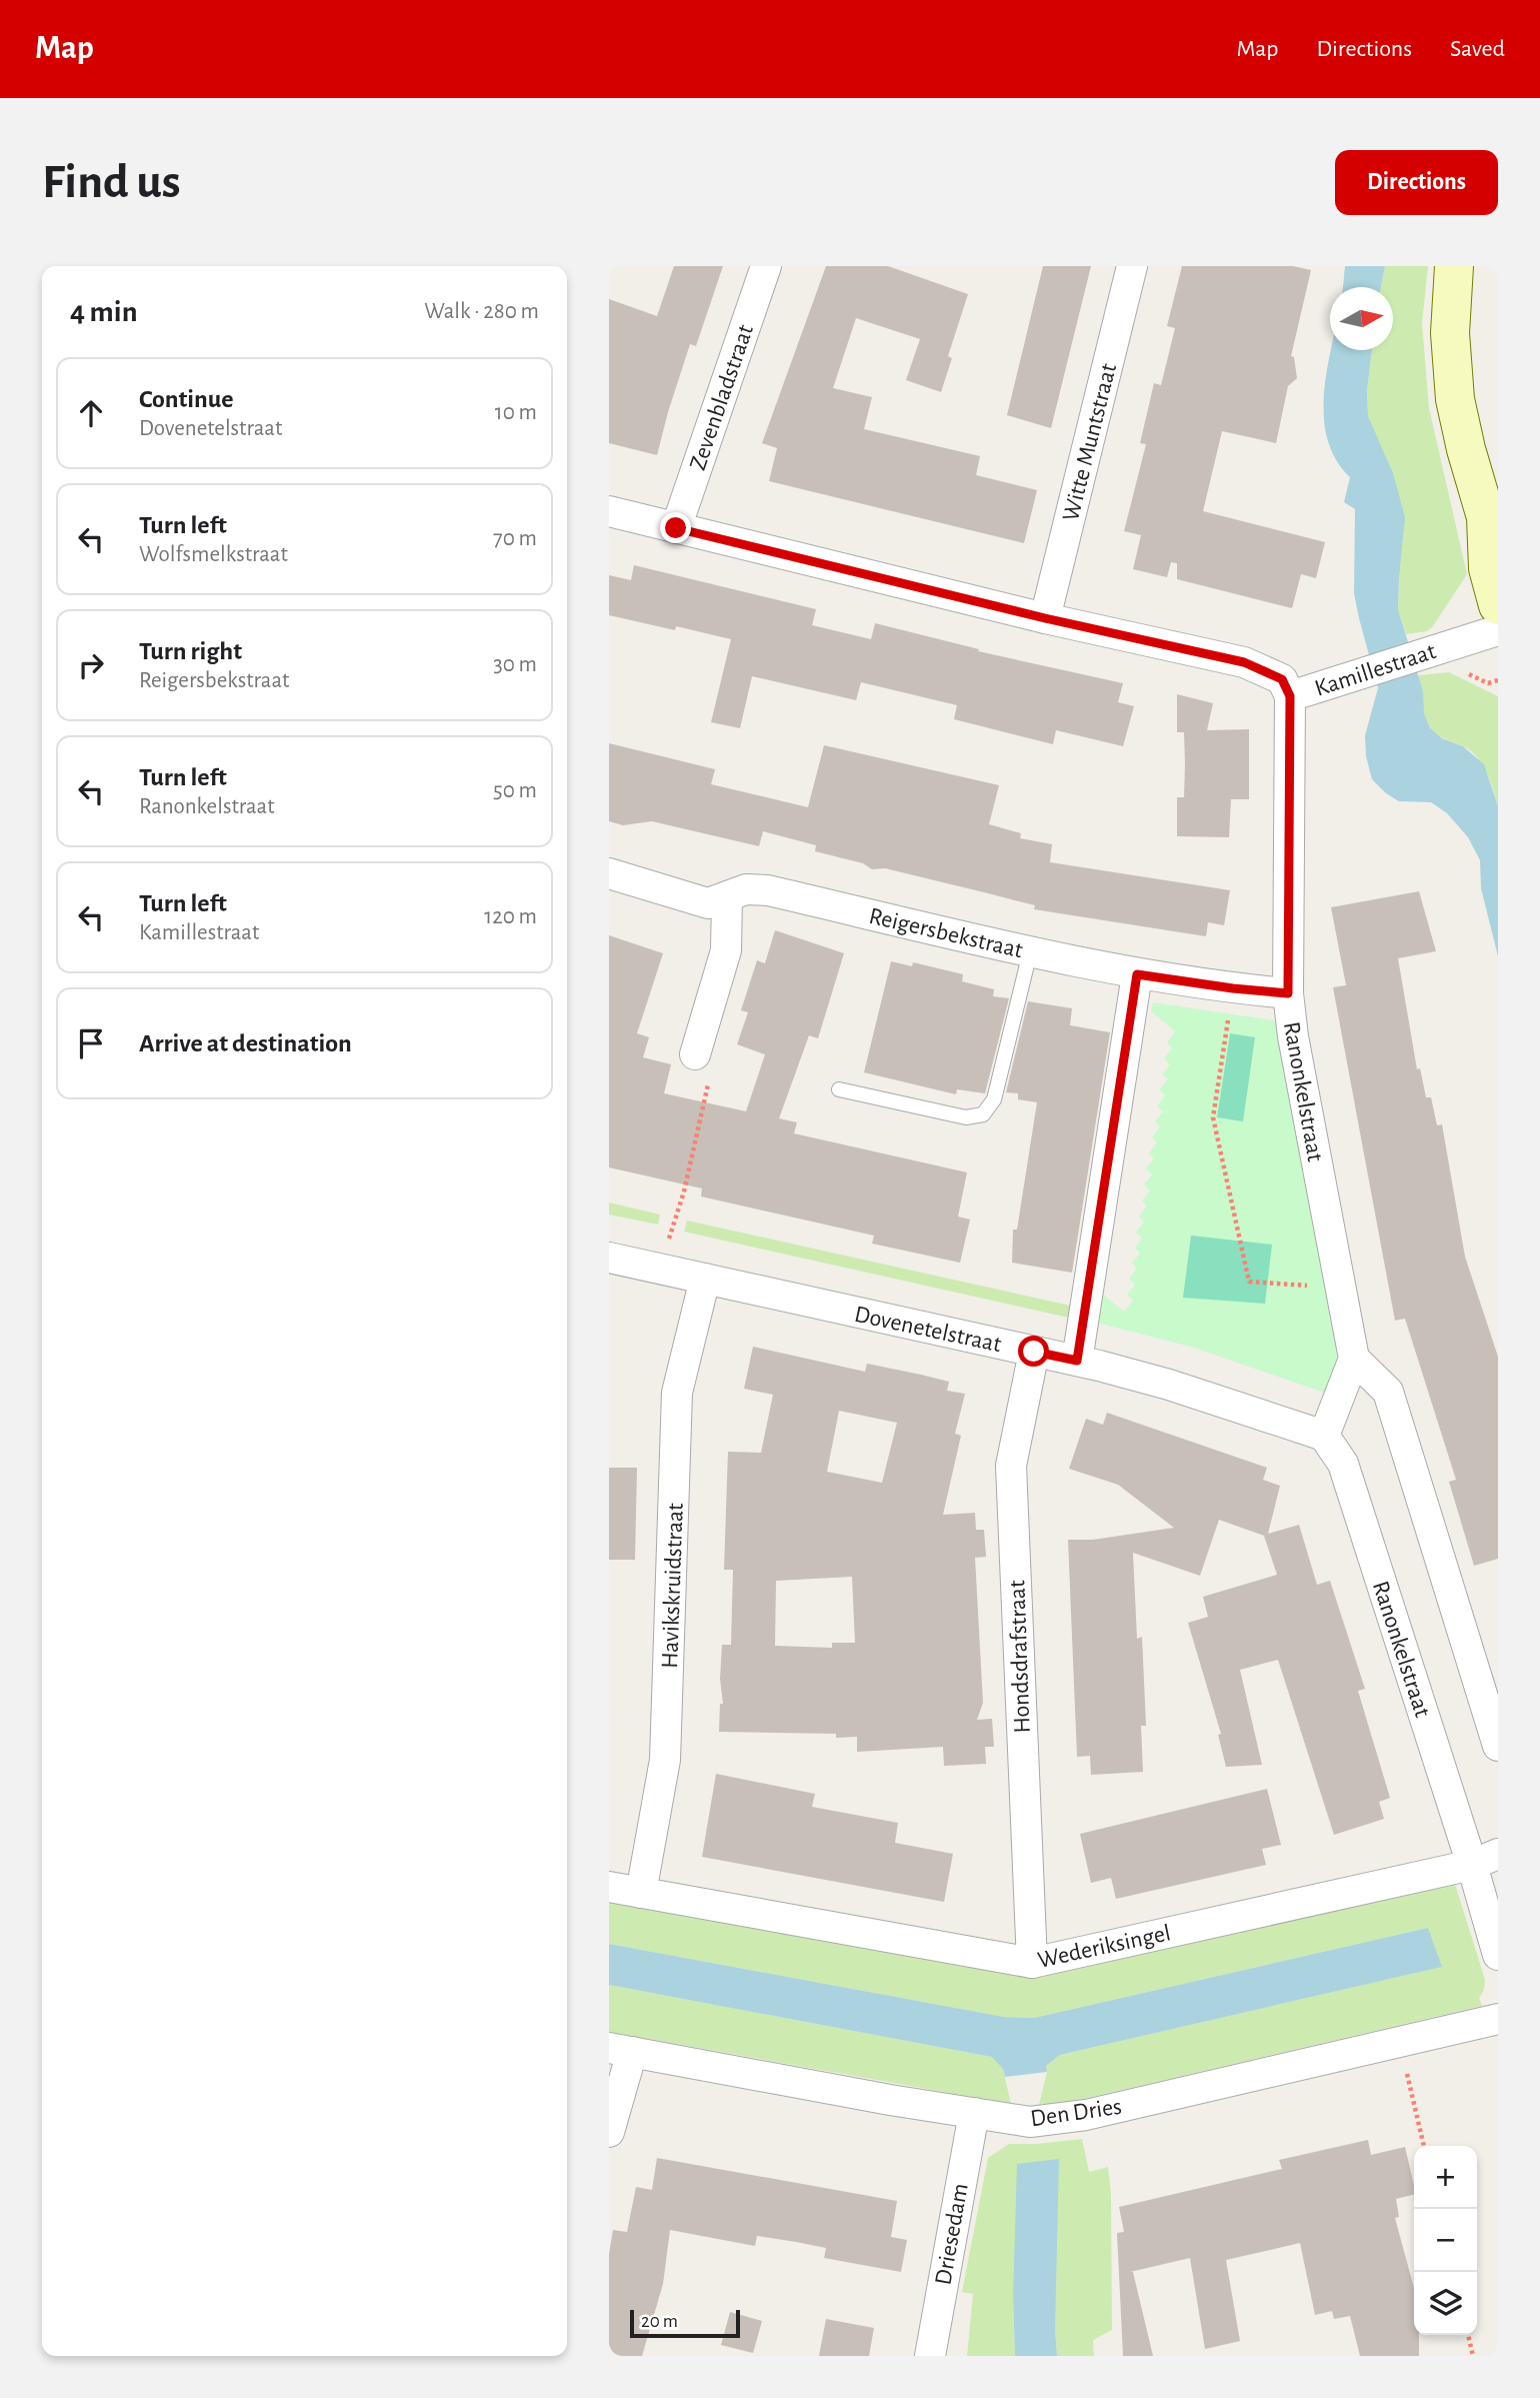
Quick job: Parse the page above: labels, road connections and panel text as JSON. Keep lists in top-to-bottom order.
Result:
{
  "streets": {
    "street": [
      "Zevenbladstraat",
      "Witte Muntstraat",
      "Kamillestraat",
      "Reigersbekstraat",
      "Ranonkelstraat",
      "Dovenetelstraat",
      "Havikskruidstraat",
      "Hondsdrafstraat",
      "Wederiksingel",
      "Den Dries",
      "Driesedam"
    ]
  },
  "crossings": [
    ["Zevenbladstraat", "Kamillestraat"],
    ["Witte Muntstraat", "Kamillestraat"],
    ["Kamillestraat", "Ranonkelstraat"],
    ["Reigersbekstraat", "Ranonkelstraat"],
    ["Ranonkelstraat", "Dovenetelstraat"],
    ["Ranonkelstraat", "Wederiksingel"],
    ["Dovenetelstraat", "Havikskruidstraat"],
    ["Dovenetelstraat", "Hondsdrafstraat"],
    ["Havikskruidstraat", "Wederiksingel"],
    ["Hondsdrafstraat", "Wederiksingel"],
    ["Den Dries", "Driesedam"]
  ],
  "scale_bar": "20 m",
  "north": "right",
  "page": {
    "header": "Map",
    "nav": ["Map", "Directions", "Saved"],
    "buttons": "Directions",
    "title": "Find us",
    "heading": ["4 min", "Walk · 280 m"],
    "list": [
      ["Continue", "Dovenetelstraat", "10 m"],
      ["Turn left", "Wolfsmelkstraat", "70 m"],
      ["Turn right", "Reigersbekstraat", "30 m"],
      ["Turn left", "Ranonkelstraat", "50 m"],
      ["Turn left", "Kamillestraat", "120 m"],
      "Arrive at destination"
    ],
    "map_buttons": ["+", "−"],
    "scale": "20 m"
  }
}
